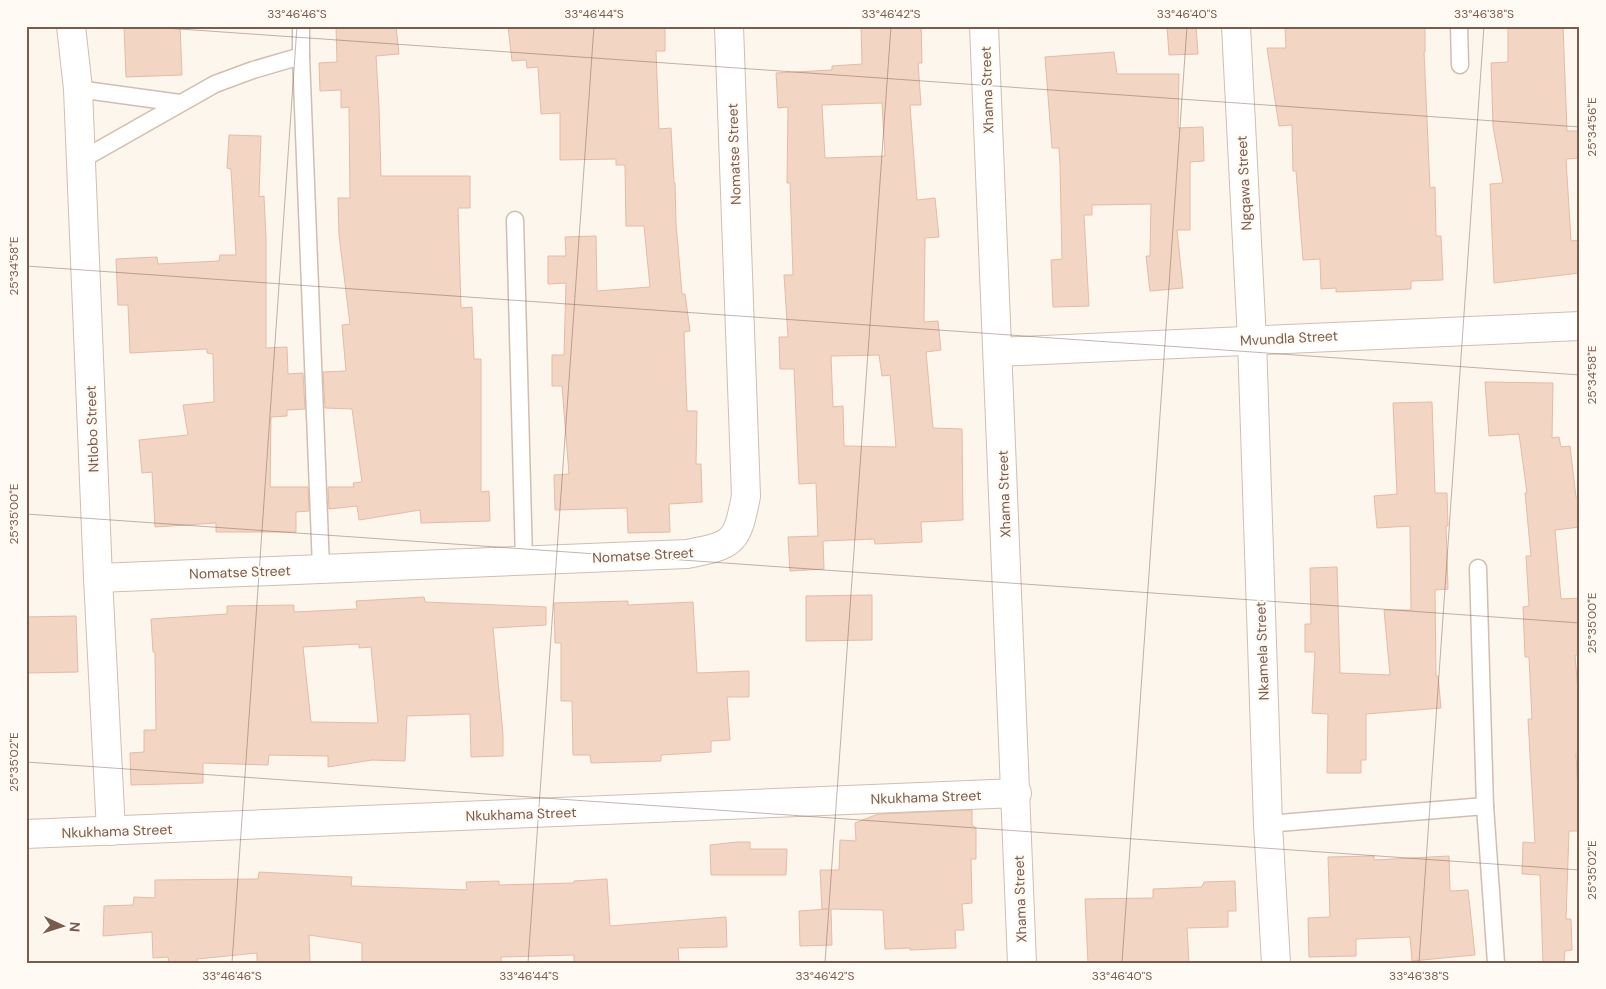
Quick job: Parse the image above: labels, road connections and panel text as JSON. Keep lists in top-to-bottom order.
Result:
{
  "streets": {
    "street": [
      "Xhama Street",
      "Nomatse Street",
      "Ngqawa Street",
      "Mvundla Street",
      "Ntlobo Street",
      "Nkamela Street",
      "Nkukhama Street"
    ]
  },
  "crossings": [
    ["Xhama Street", "Mvundla Street"],
    ["Xhama Street", "Nkukhama Street"],
    ["Nomatse Street", "Ntlobo Street"],
    ["Ngqawa Street", "Mvundla Street"],
    ["Ngqawa Street", "Nkamela Street"],
    ["Mvundla Street", "Nkamela Street"],
    ["Ntlobo Street", "Nkukhama Street"]
  ],
  "north": "right",
  "coordinates": [
    "33°46'46\"S",
    "33°46'44\"S",
    "33°46'42\"S",
    "33°46'40\"S",
    "33°46'38\"S",
    "25°34'56\"E",
    "25°34'58\"E",
    "25°35'00\"E",
    "25°35'02\"E"
  ]
}
